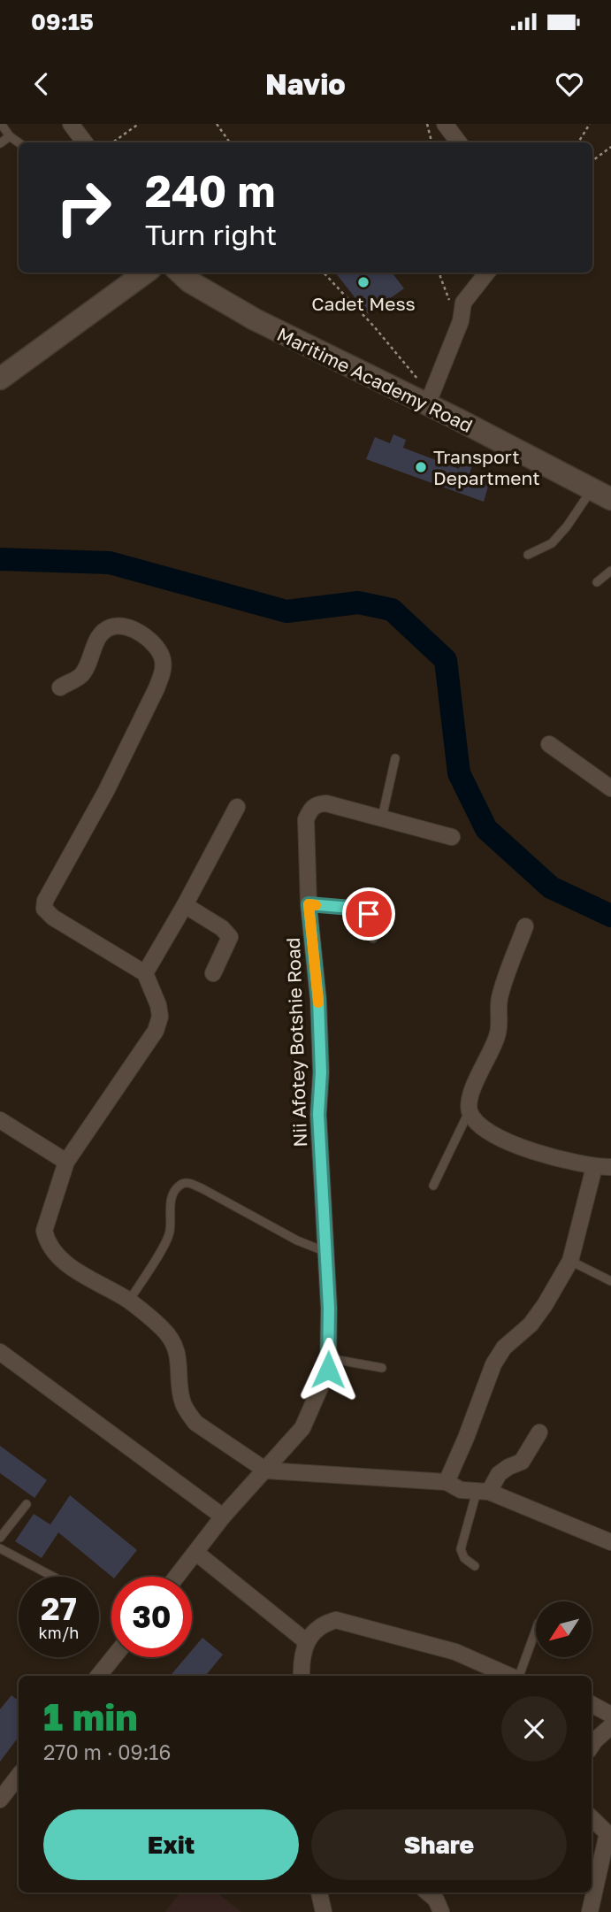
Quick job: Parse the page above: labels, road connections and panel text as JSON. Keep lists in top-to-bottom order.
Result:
{
  "streets": {
    "street": ["Maritime Academy Road", "Nii Afotey Botshie Road"]
  },
  "places": ["Cadet Mess", "Transport Department"],
  "north": "bottom left",
  "page": {
    "status": "09:15",
    "header": "Navio",
    "turn": ["240 m", "Turn right"],
    "speed": "27 km/h",
    "limit": "30",
    "heading": ["1 min", "270 m · 09:16"],
    "buttons": ["Exit", "Share"]
  }
}
